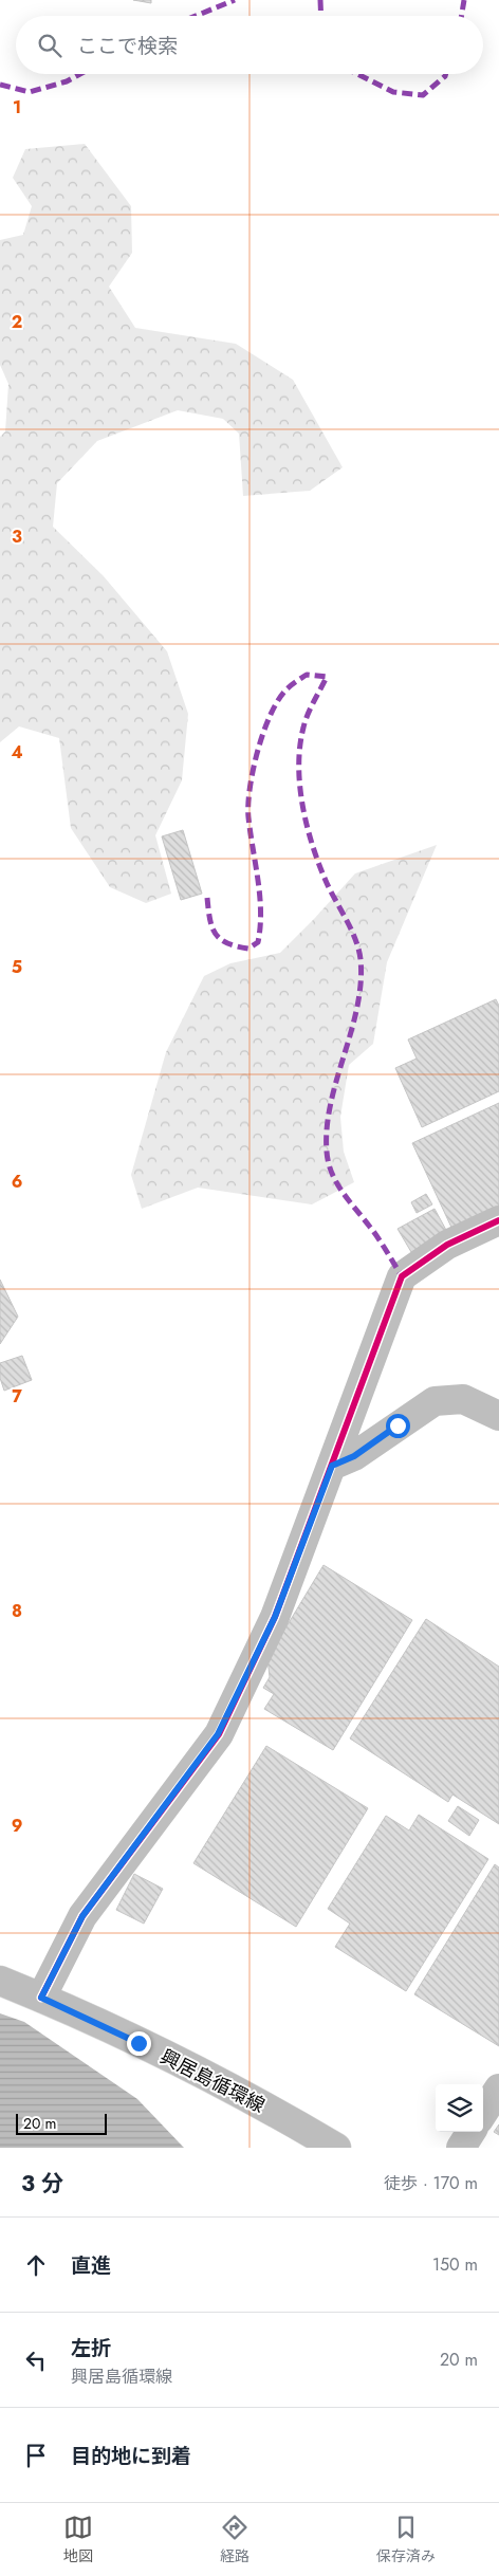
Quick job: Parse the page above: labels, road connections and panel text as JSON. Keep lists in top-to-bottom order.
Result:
{
  "streets": {
    "main road": ["興居島循環線"]
  },
  "scale_bar": "20 m",
  "page": {
    "search": "ここで検索",
    "scale": "20 m",
    "heading": ["3 分", "徒歩 · 170 m"],
    "list": [
      ["直進", "150 m"],
      ["左折", "興居島循環線", "20 m"],
      "目的地に到着"
    ],
    "nav": ["地図", "経路", "保存済み"]
  },
  "grid": {
    "rows": [
      "1",
      "2",
      "3",
      "4",
      "5",
      "6",
      "7",
      "8",
      "9"
    ]
  }
}
